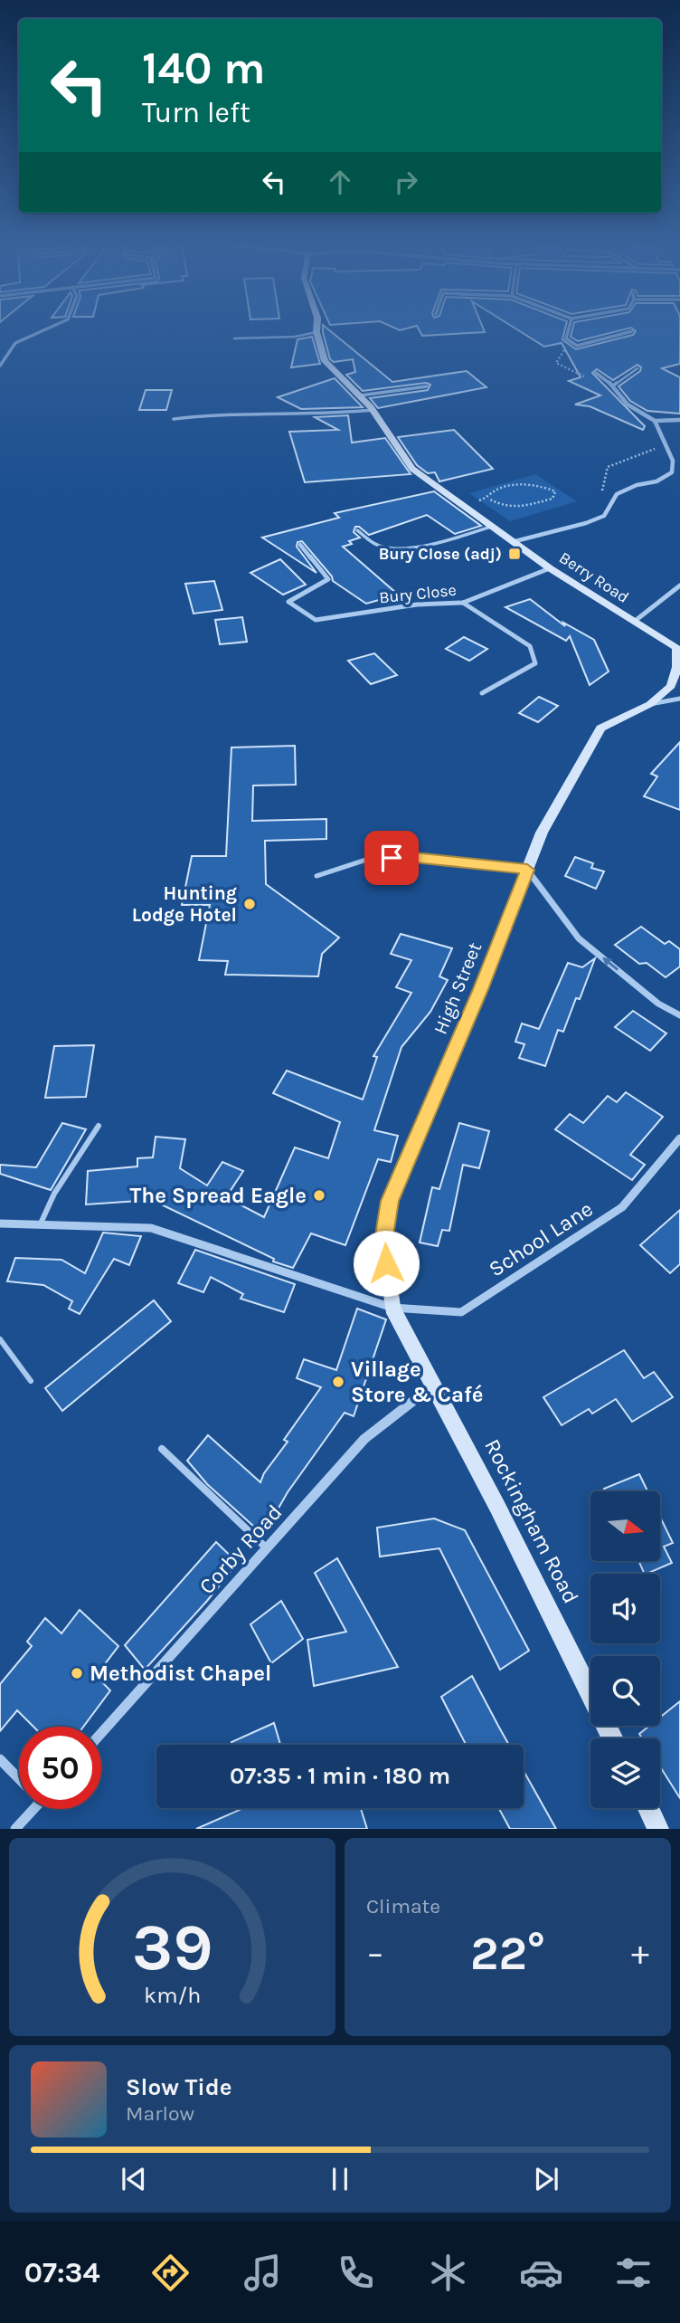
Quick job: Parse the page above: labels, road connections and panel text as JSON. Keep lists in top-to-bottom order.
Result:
{
  "streets": {
    "main road": ["Berry Road", "High Street", "Rockingham Road"],
    "street": ["Bury Close", "School Lane", "Corby Road"]
  },
  "crossings": [
    ["Berry Road", "Bury Close"],
    ["Berry Road", "High Street"],
    ["High Street", "School Lane"],
    ["High Street", "Rockingham Road"],
    ["High Street", "Corby Road"],
    ["Rockingham Road", "Corby Road"]
  ],
  "places": {
    "transit": ["Bury Close (adj)"],
    "other": [
      "Hunting Lodge Hotel",
      "The Spread Eagle",
      "Village Store & Café",
      "Methodist Chapel"
    ]
  },
  "north": "right",
  "page": {
    "turn": ["140 m", "Turn left"],
    "limit": "50",
    "trip": "07:35 · 1 min · 180 m",
    "tile": "Climate",
    "heat": ["−", "22°", "+"],
    "song": ["Slow Tide", "Marlow"],
    "tabs": "07:34",
    "gauge": ["39", "km/h"]
  }
}
